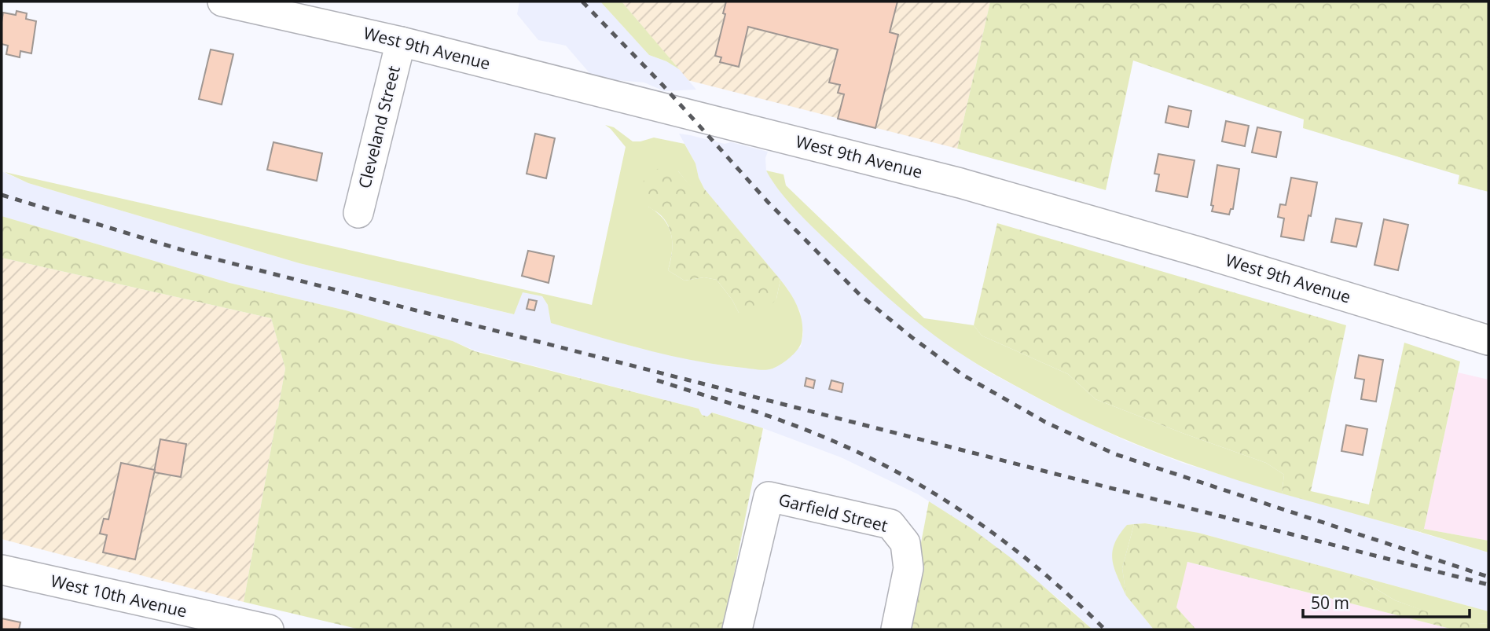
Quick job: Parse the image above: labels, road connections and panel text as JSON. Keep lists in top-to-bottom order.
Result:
{
  "streets": {
    "street": [
      "West 9th Avenue",
      "Cleveland Street",
      "Garfield Street",
      "West 10th Avenue"
    ]
  },
  "crossings": [
    ["West 9th Avenue", "Cleveland Street"]
  ],
  "scale_bar": "50 m"
}
